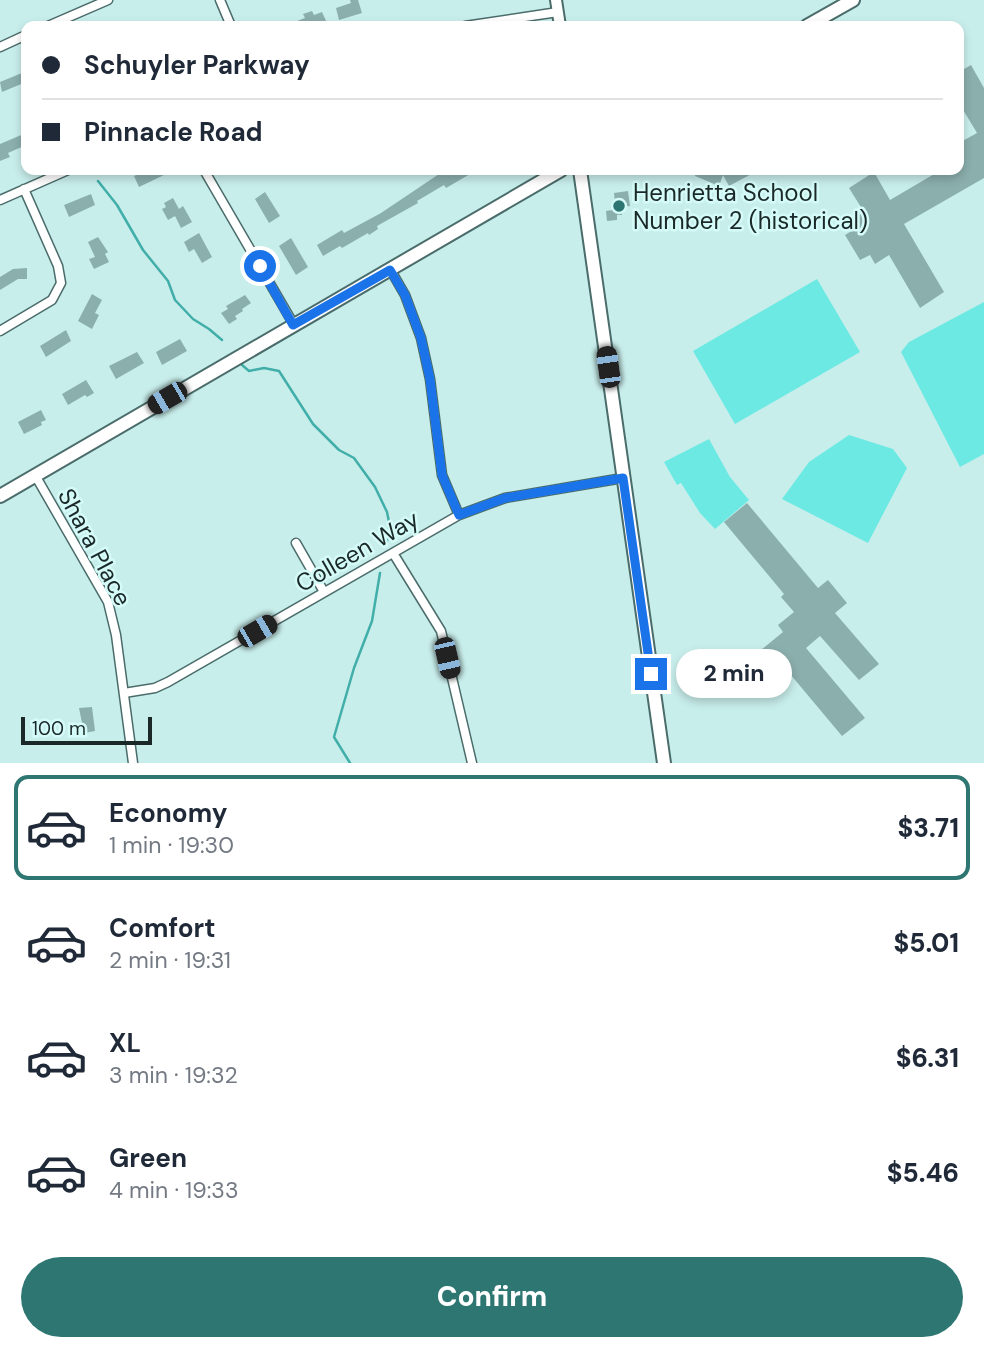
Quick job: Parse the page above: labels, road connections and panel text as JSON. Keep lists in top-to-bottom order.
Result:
{
  "streets": {
    "street": ["Shara Place", "Colleen Way"]
  },
  "crossings": [
    ["Shara Place", "Colleen Way"]
  ],
  "places": ["Henrietta School Number 2 (historical)"],
  "scale_bar": "100 m",
  "page": {
    "banner": ["Schuyler Parkway", "Pinnacle Road"],
    "bubble": "2 min",
    "scale": "100 m",
    "list": [
      {
        "name": "Economy",
        "note": "1 min · 19:30",
        "value": "$3.71"
      },
      {
        "name": "Comfort",
        "note": "2 min · 19:31",
        "value": "$5.01"
      },
      {
        "name": "XL",
        "note": "3 min · 19:32",
        "value": "$6.31"
      },
      {
        "name": "Green",
        "note": "4 min · 19:33",
        "value": "$5.46"
      }
    ],
    "buttons": "Confirm"
  }
}
